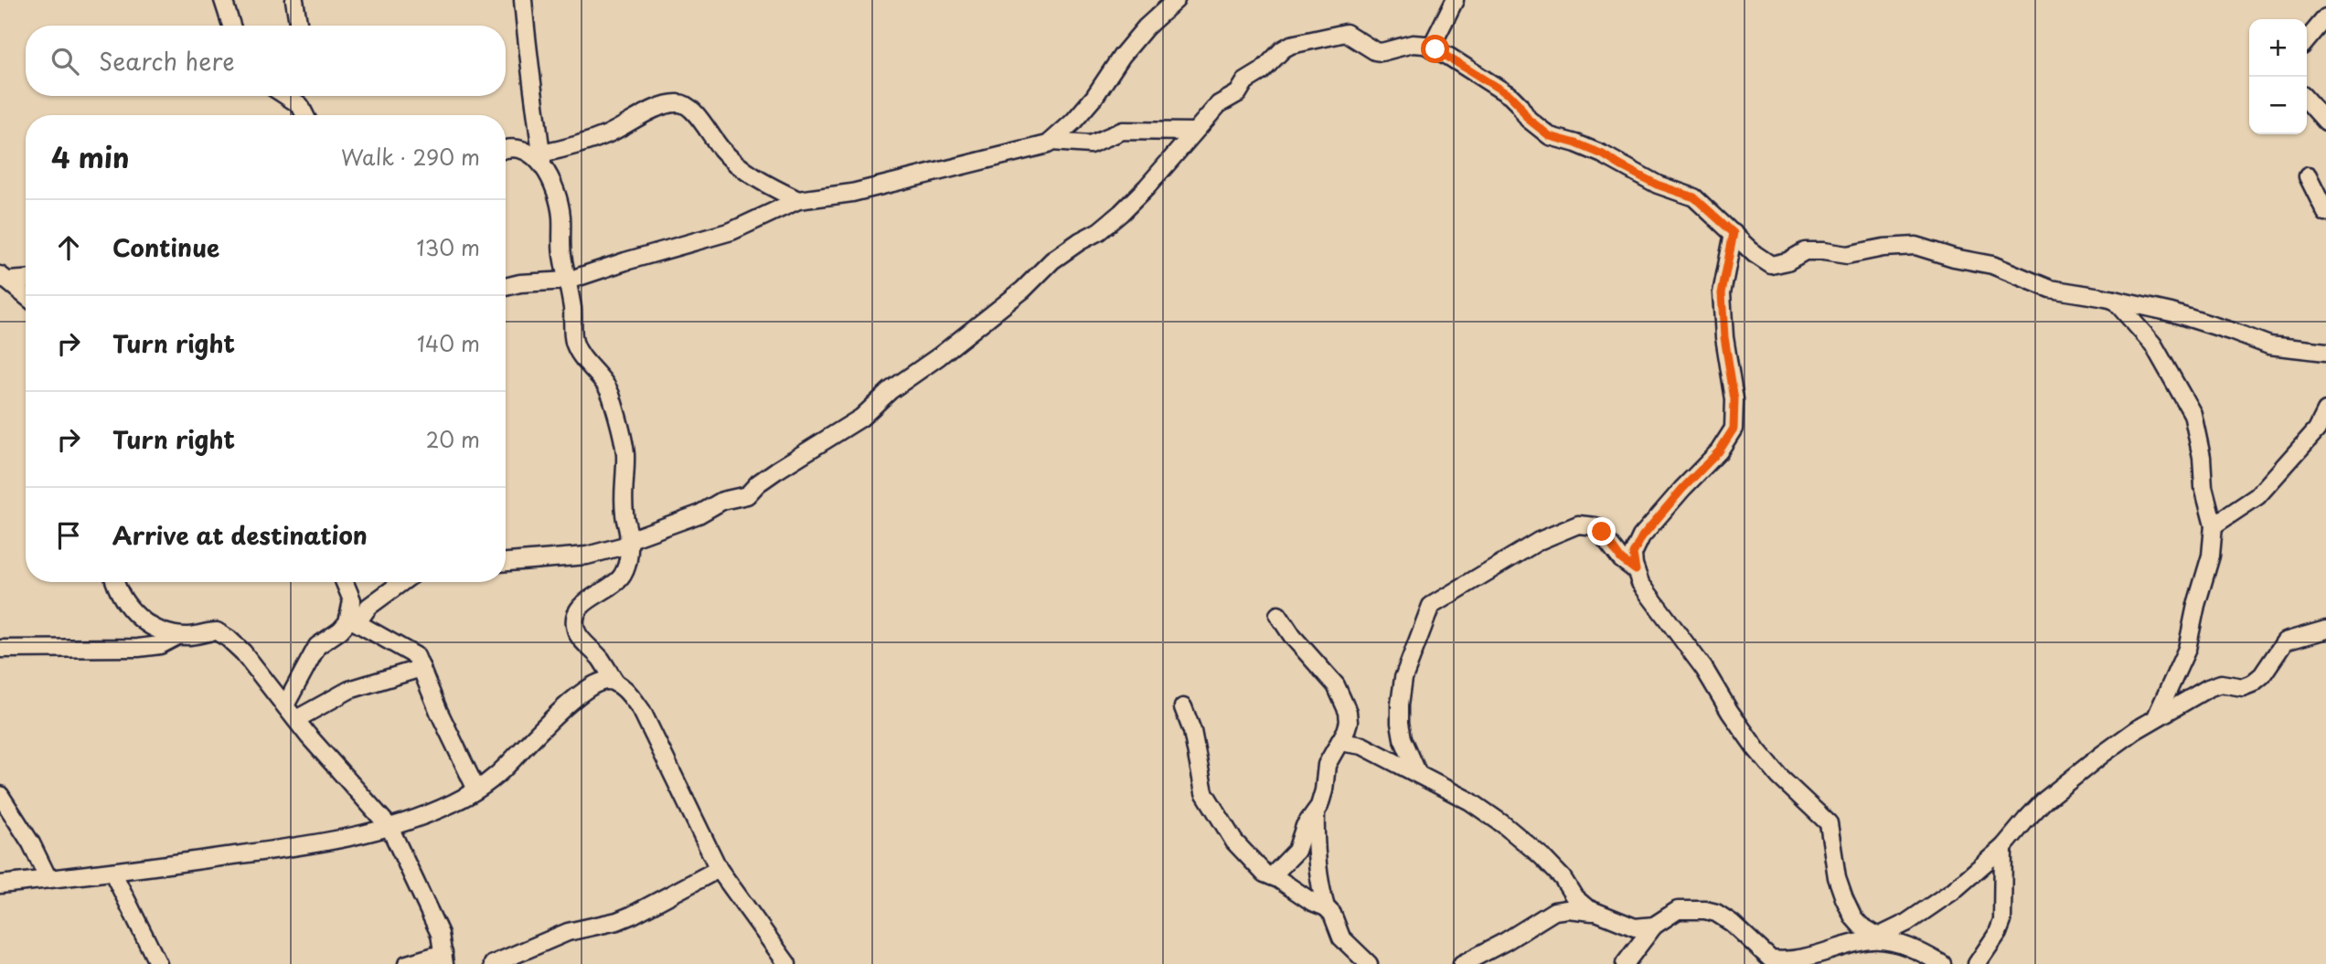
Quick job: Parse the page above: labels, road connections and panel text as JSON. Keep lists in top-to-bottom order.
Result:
{
  "page": {
    "map_buttons": ["+", "−"],
    "search": "Search here",
    "heading": ["4 min", "Walk · 290 m"],
    "list": [
      ["Continue", "130 m"],
      ["Turn right", "140 m"],
      ["Turn right", "20 m"],
      "Arrive at destination"
    ]
  }
}
